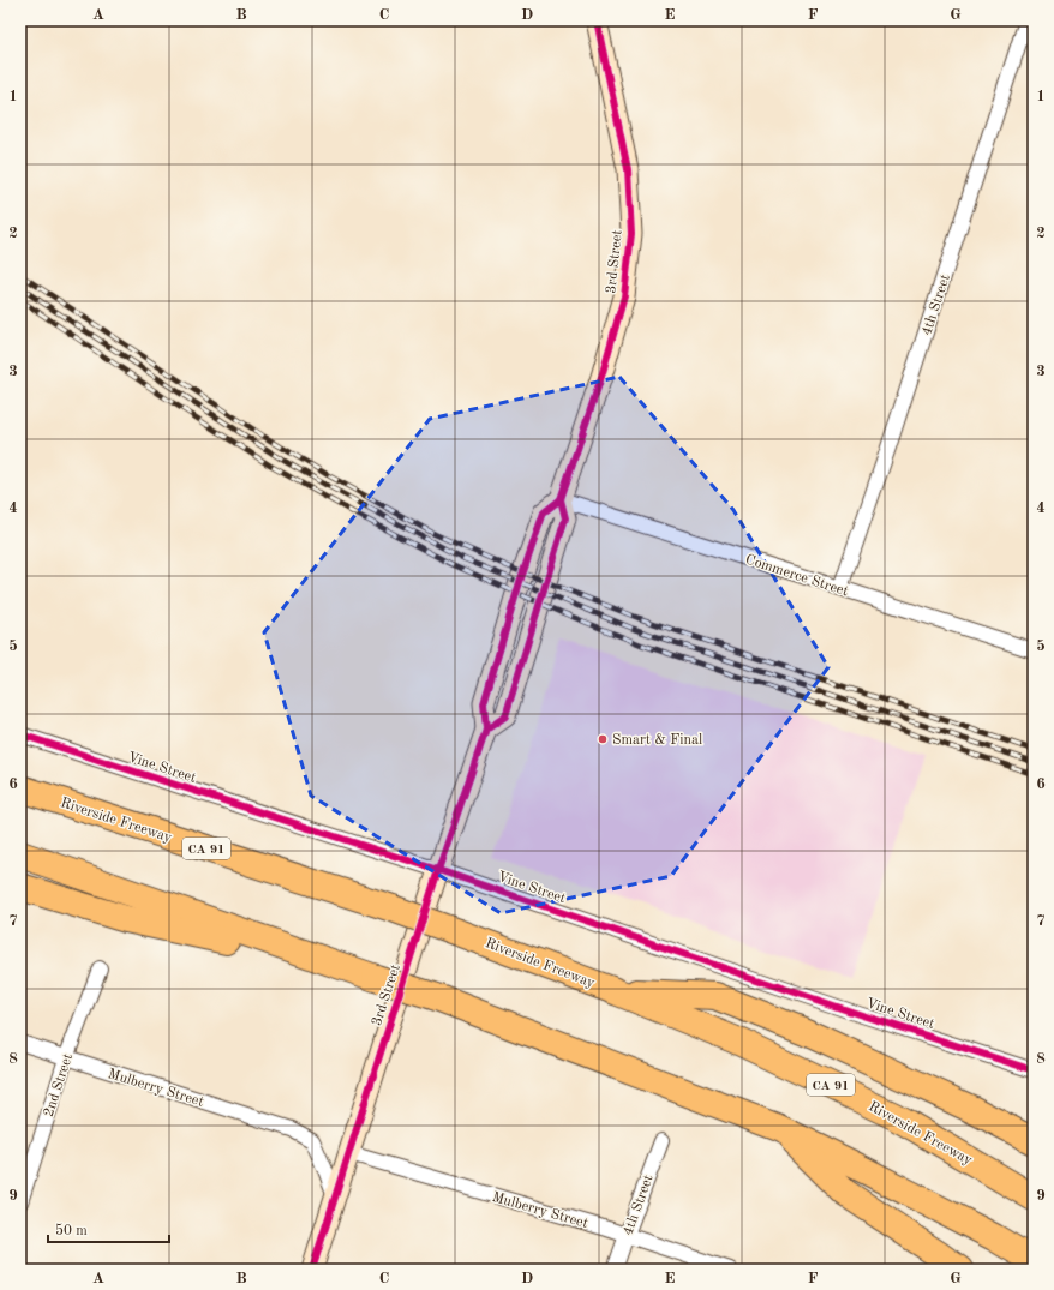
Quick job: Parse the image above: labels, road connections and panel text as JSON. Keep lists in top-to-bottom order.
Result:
{
  "streets": {
    "highway": ["Riverside Freeway", "CA 91"],
    "main road": ["3rd Street"],
    "street": [
      "4th Street",
      "Commerce Street",
      "Vine Street",
      "2nd Street",
      "Mulberry Street"
    ]
  },
  "crossings": [
    ["3rd Street", "Commerce Street"],
    ["3rd Street", "Vine Street"],
    ["3rd Street", "Mulberry Street"],
    ["4th Street", "Commerce Street"],
    ["4th Street", "Mulberry Street"],
    ["2nd Street", "Mulberry Street"]
  ],
  "places": ["Smart & Final"],
  "scale_bar": "50 m",
  "grid": {
    "columns": [
      "A",
      "B",
      "C",
      "D",
      "E",
      "F",
      "G"
    ],
    "rows": [
      "1",
      "2",
      "3",
      "4",
      "5",
      "6",
      "7",
      "8",
      "9"
    ]
  }
}
